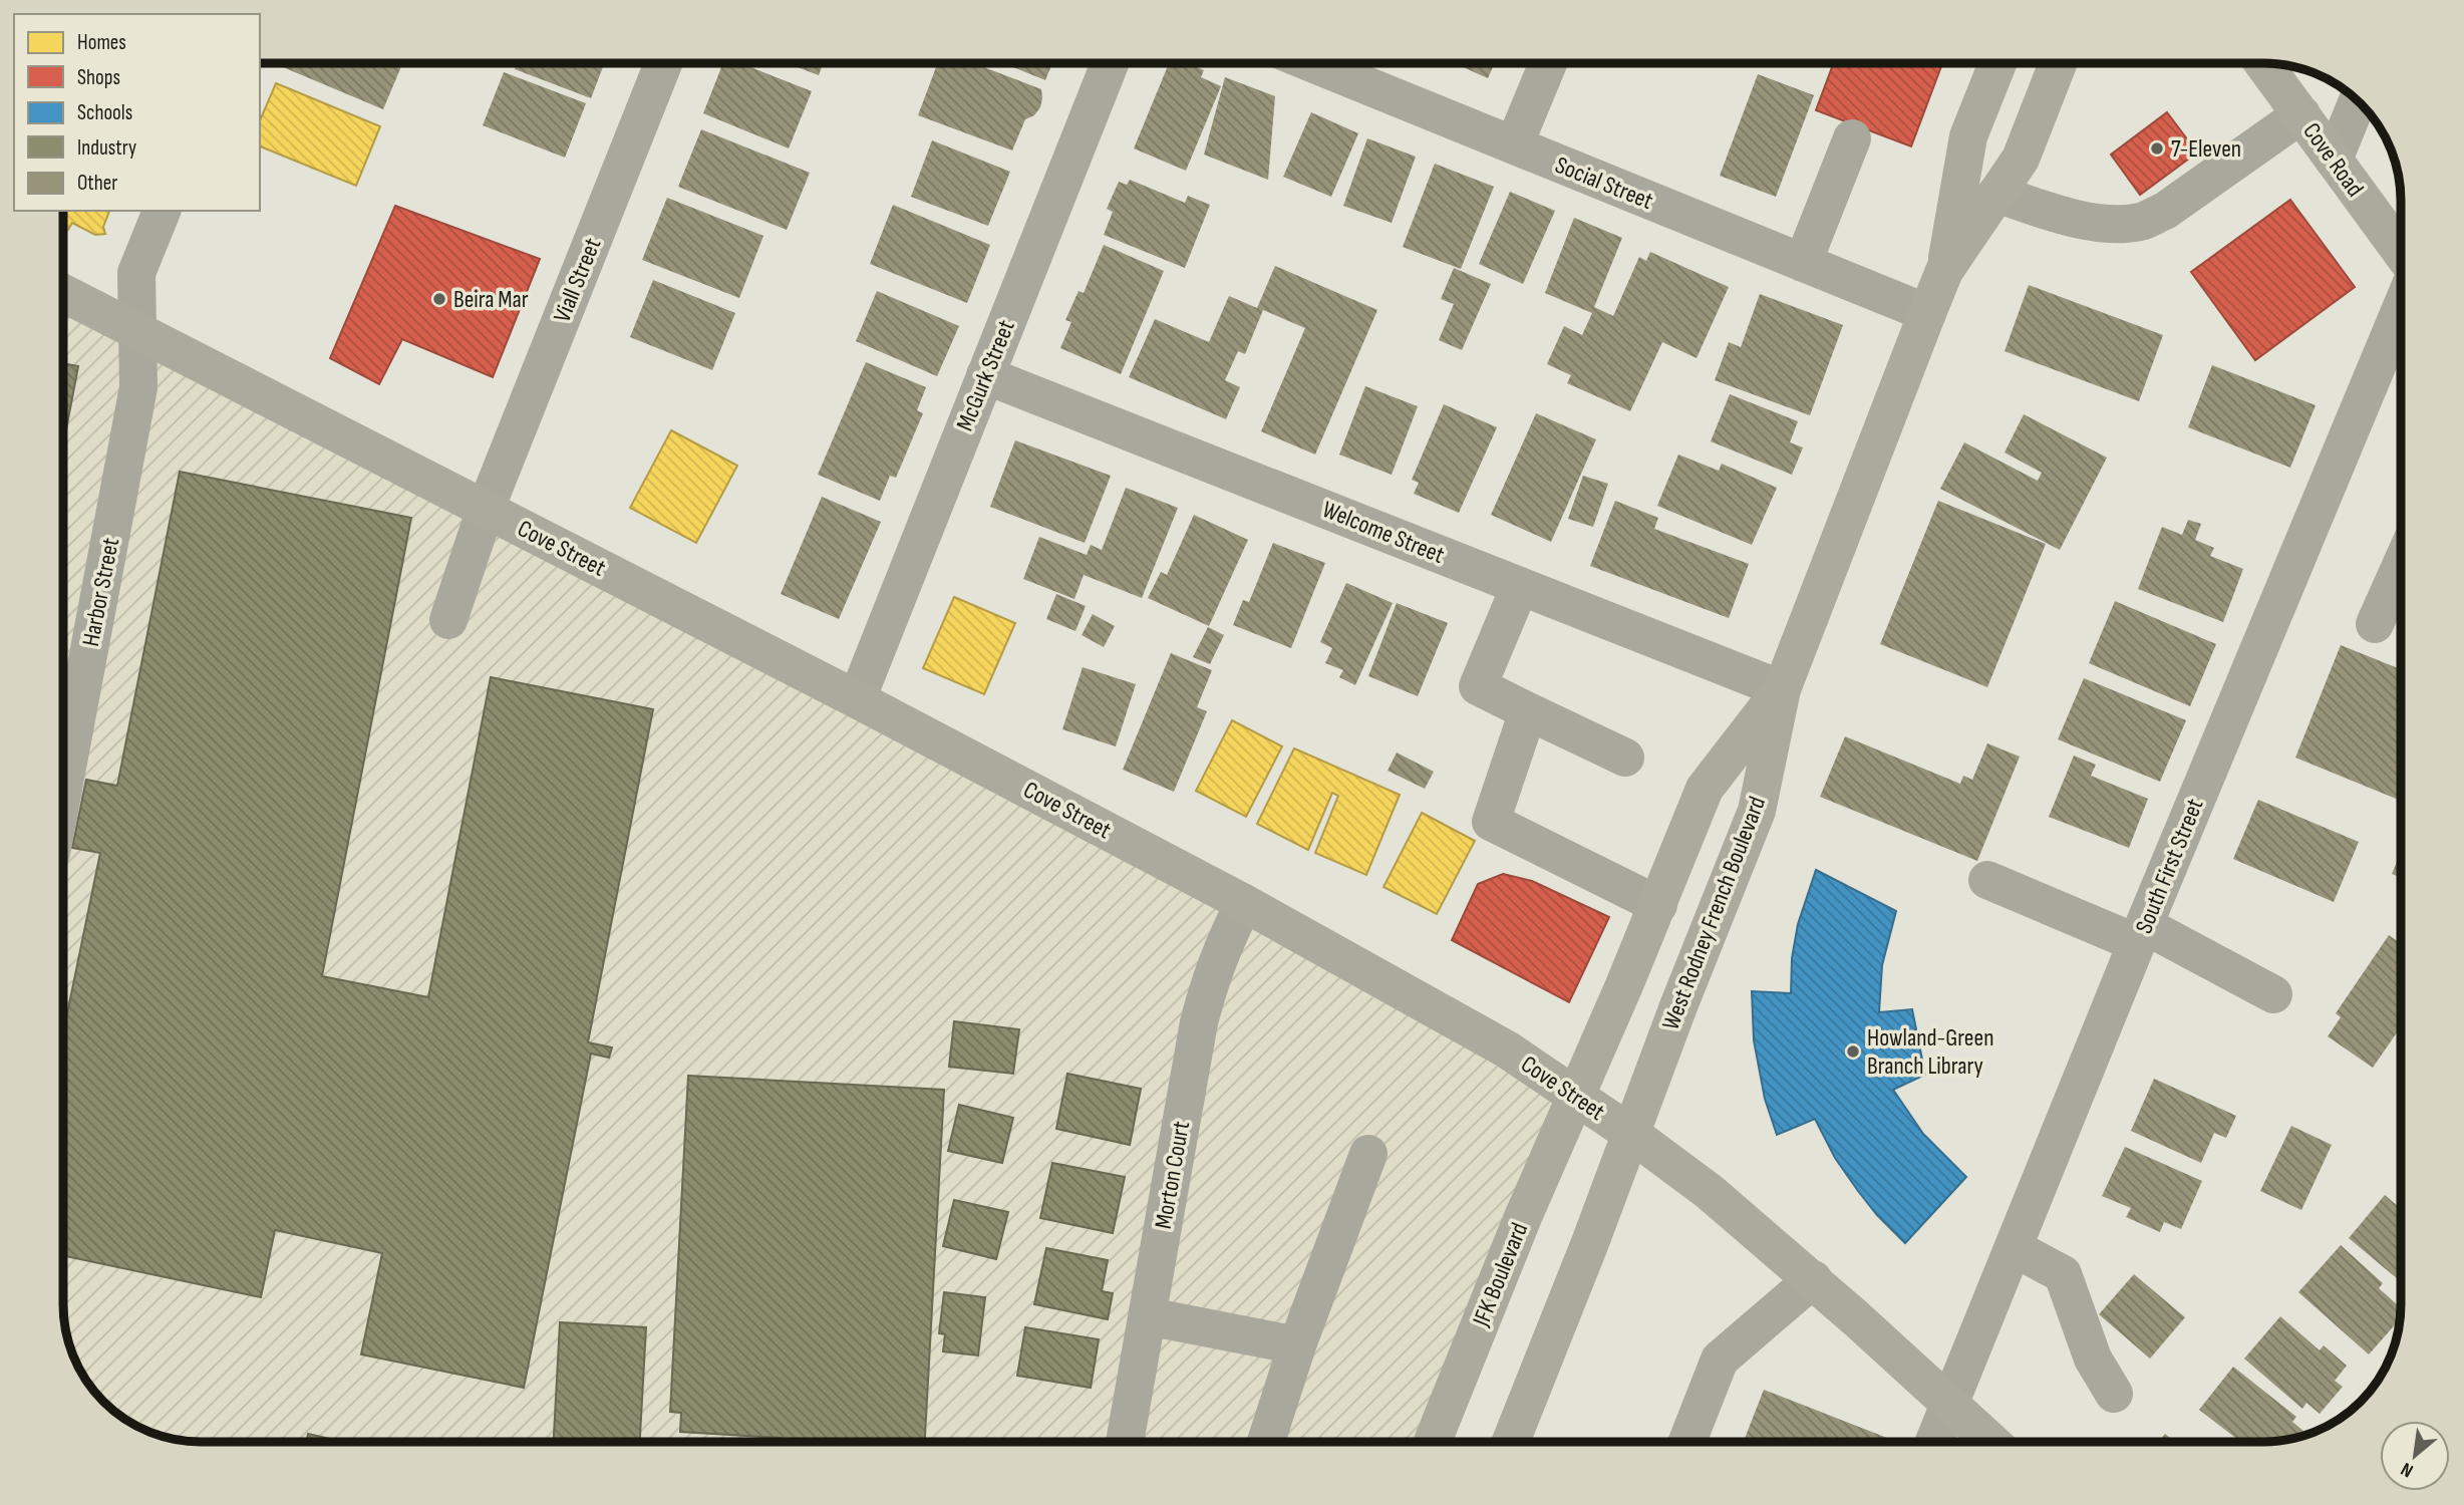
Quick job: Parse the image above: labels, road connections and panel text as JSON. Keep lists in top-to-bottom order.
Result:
{
  "streets": {
    "main road": [
      "Cove Road",
      "Cove Street",
      "West Rodney French Boulevard",
      "JFK Boulevard"
    ],
    "street": [
      "Social Street",
      "Viall Street",
      "McGurk Street",
      "Welcome Street",
      "Harbor Street",
      "South First Street",
      "Morton Court"
    ]
  },
  "crossings": [
    ["Social Street", "West Rodney French Boulevard"],
    ["Viall Street", "Cove Street"],
    ["McGurk Street", "Welcome Street"],
    ["McGurk Street", "Cove Street"],
    ["Welcome Street", "West Rodney French Boulevard"],
    ["Cove Street", "Harbor Street"],
    ["Cove Street", "South First Street"],
    ["Cove Street", "West Rodney French Boulevard"],
    ["Cove Street", "Morton Court"],
    ["Cove Street", "JFK Boulevard"],
    ["West Rodney French Boulevard", "JFK Boulevard"]
  ],
  "places": ["7-Eleven", "Beira Mar", "Howland-Green Branch Library"],
  "legend": [
    "Homes",
    "Shops",
    "Schools",
    "Industry",
    "Other"
  ],
  "north": "bottom left"
}
